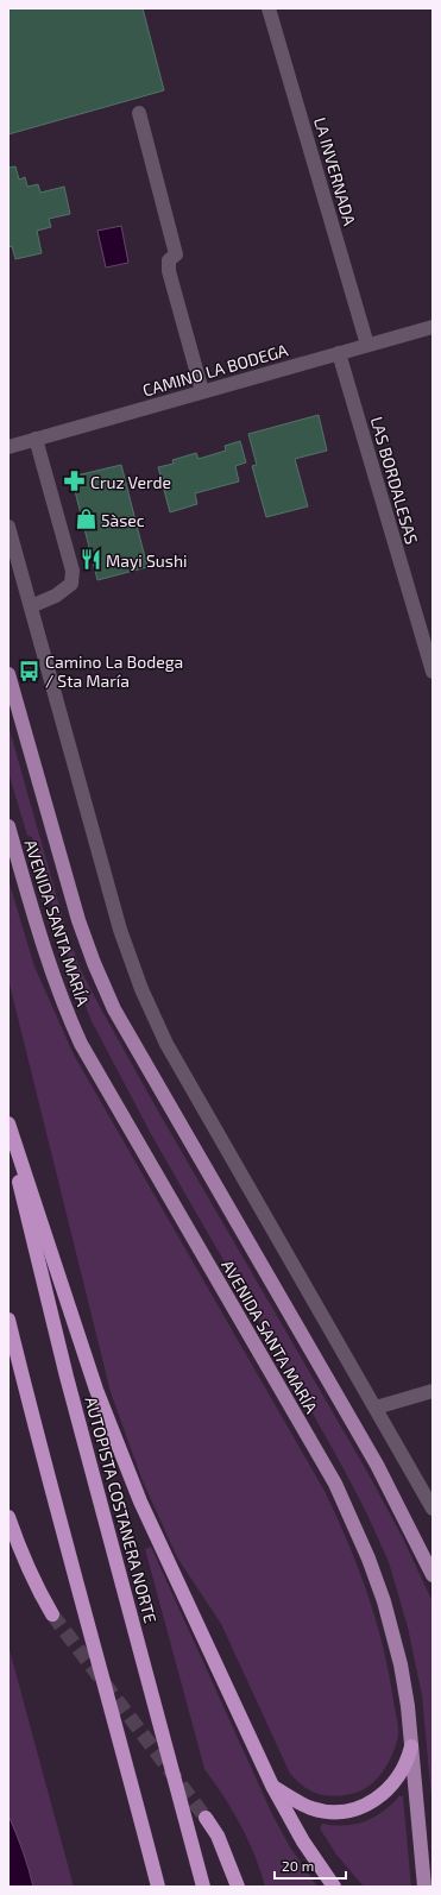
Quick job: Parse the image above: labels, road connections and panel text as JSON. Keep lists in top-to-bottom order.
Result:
{
  "streets": {
    "highway": ["AUTOPISTA COSTANERA NORTE"],
    "main road": ["AVENIDA SANTA MARÍA"],
    "street": ["LA INVERNADA", "CAMINO LA BODEGA", "LAS BORDALESAS"]
  },
  "crossings": [
    ["LA INVERNADA", "CAMINO LA BODEGA"],
    ["CAMINO LA BODEGA", "LAS BORDALESAS"]
  ],
  "places": {
    "pharmacy": ["Cruz Verde"],
    "shop": ["5àsec"],
    "restaurant": ["Mayi Sushi"],
    "bus stop": ["Camino La Bodega / Sta María"]
  },
  "scale_bar": "20 m"
}
